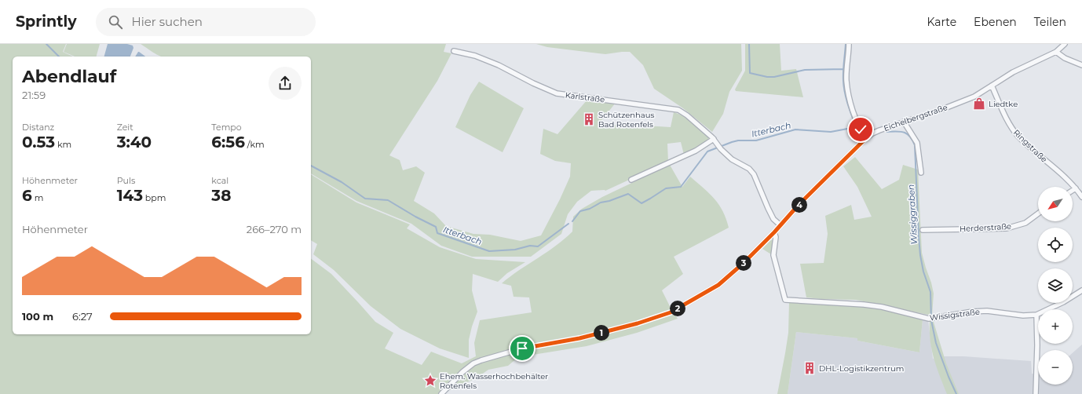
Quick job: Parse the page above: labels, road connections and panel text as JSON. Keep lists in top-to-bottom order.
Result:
{
  "streets": {
    "street": [
      "Karlstraße",
      "Eichelbergstraße",
      "Ringstraße",
      "Herderstraße",
      "Wissigstraße"
    ]
  },
  "crossings": [
    ["Karlstraße", "Eichelbergstraße"],
    ["Eichelbergstraße", "Ringstraße"],
    ["Eichelbergstraße", "Wissigstraße"]
  ],
  "water": ["Itterbach", "Wissiggraben"],
  "places": {
    "shop": ["Liedtke"],
    "building": ["Schützenhaus Bad Rotenfels", "DHL-Logistikzentrum"],
    "place": ["Ehem. Wasserhochbehälter Rotenfels"]
  },
  "north": "bottom left",
  "page": {
    "header": "Sprintly",
    "search": "Hier suchen",
    "nav": ["Karte", "Ebenen", "Teilen"],
    "heading": ["Abendlauf", "21:59"],
    "stats": [
      ["Distanz", "0.53 km"],
      ["Zeit", "3:40"],
      ["Tempo", "6:56 /km"],
      ["Höhenmeter", "6 m"],
      ["Puls", "143 bpm"],
      ["kcal", "38"]
    ],
    "map_buttons": ["+", "−"],
    "pins": [
      "4",
      "3",
      "2",
      "1"
    ],
    "chart": ["Höhenmeter", "266–270 m"],
    "list": [
      {
        "name": "100 m",
        "note": "6:27"
      }
    ]
  }
}
